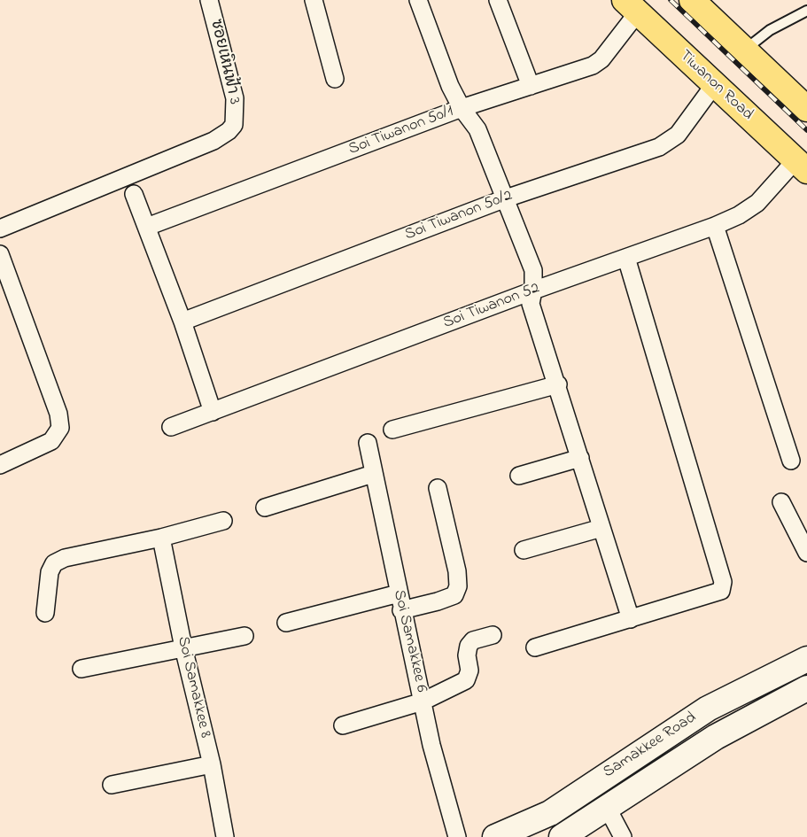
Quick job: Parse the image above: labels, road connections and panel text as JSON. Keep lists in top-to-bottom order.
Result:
{
  "streets": {
    "main road": ["Tiwanon Road", "Samakkee Road"],
    "street": [
      "ซอยเหินฟ้า 3",
      "Soi Tiwanon 50/1",
      "Soi Tiwanon 50/2",
      "Soi Tiwanon 52",
      "Soi Samakkee 6",
      "Soi Samakkee 8"
    ]
  },
  "crossings": [
    ["Tiwanon Road", "Soi Tiwanon 50/1"],
    ["Tiwanon Road", "Soi Tiwanon 50/2"],
    ["Tiwanon Road", "Soi Tiwanon 52"]
  ]
}
